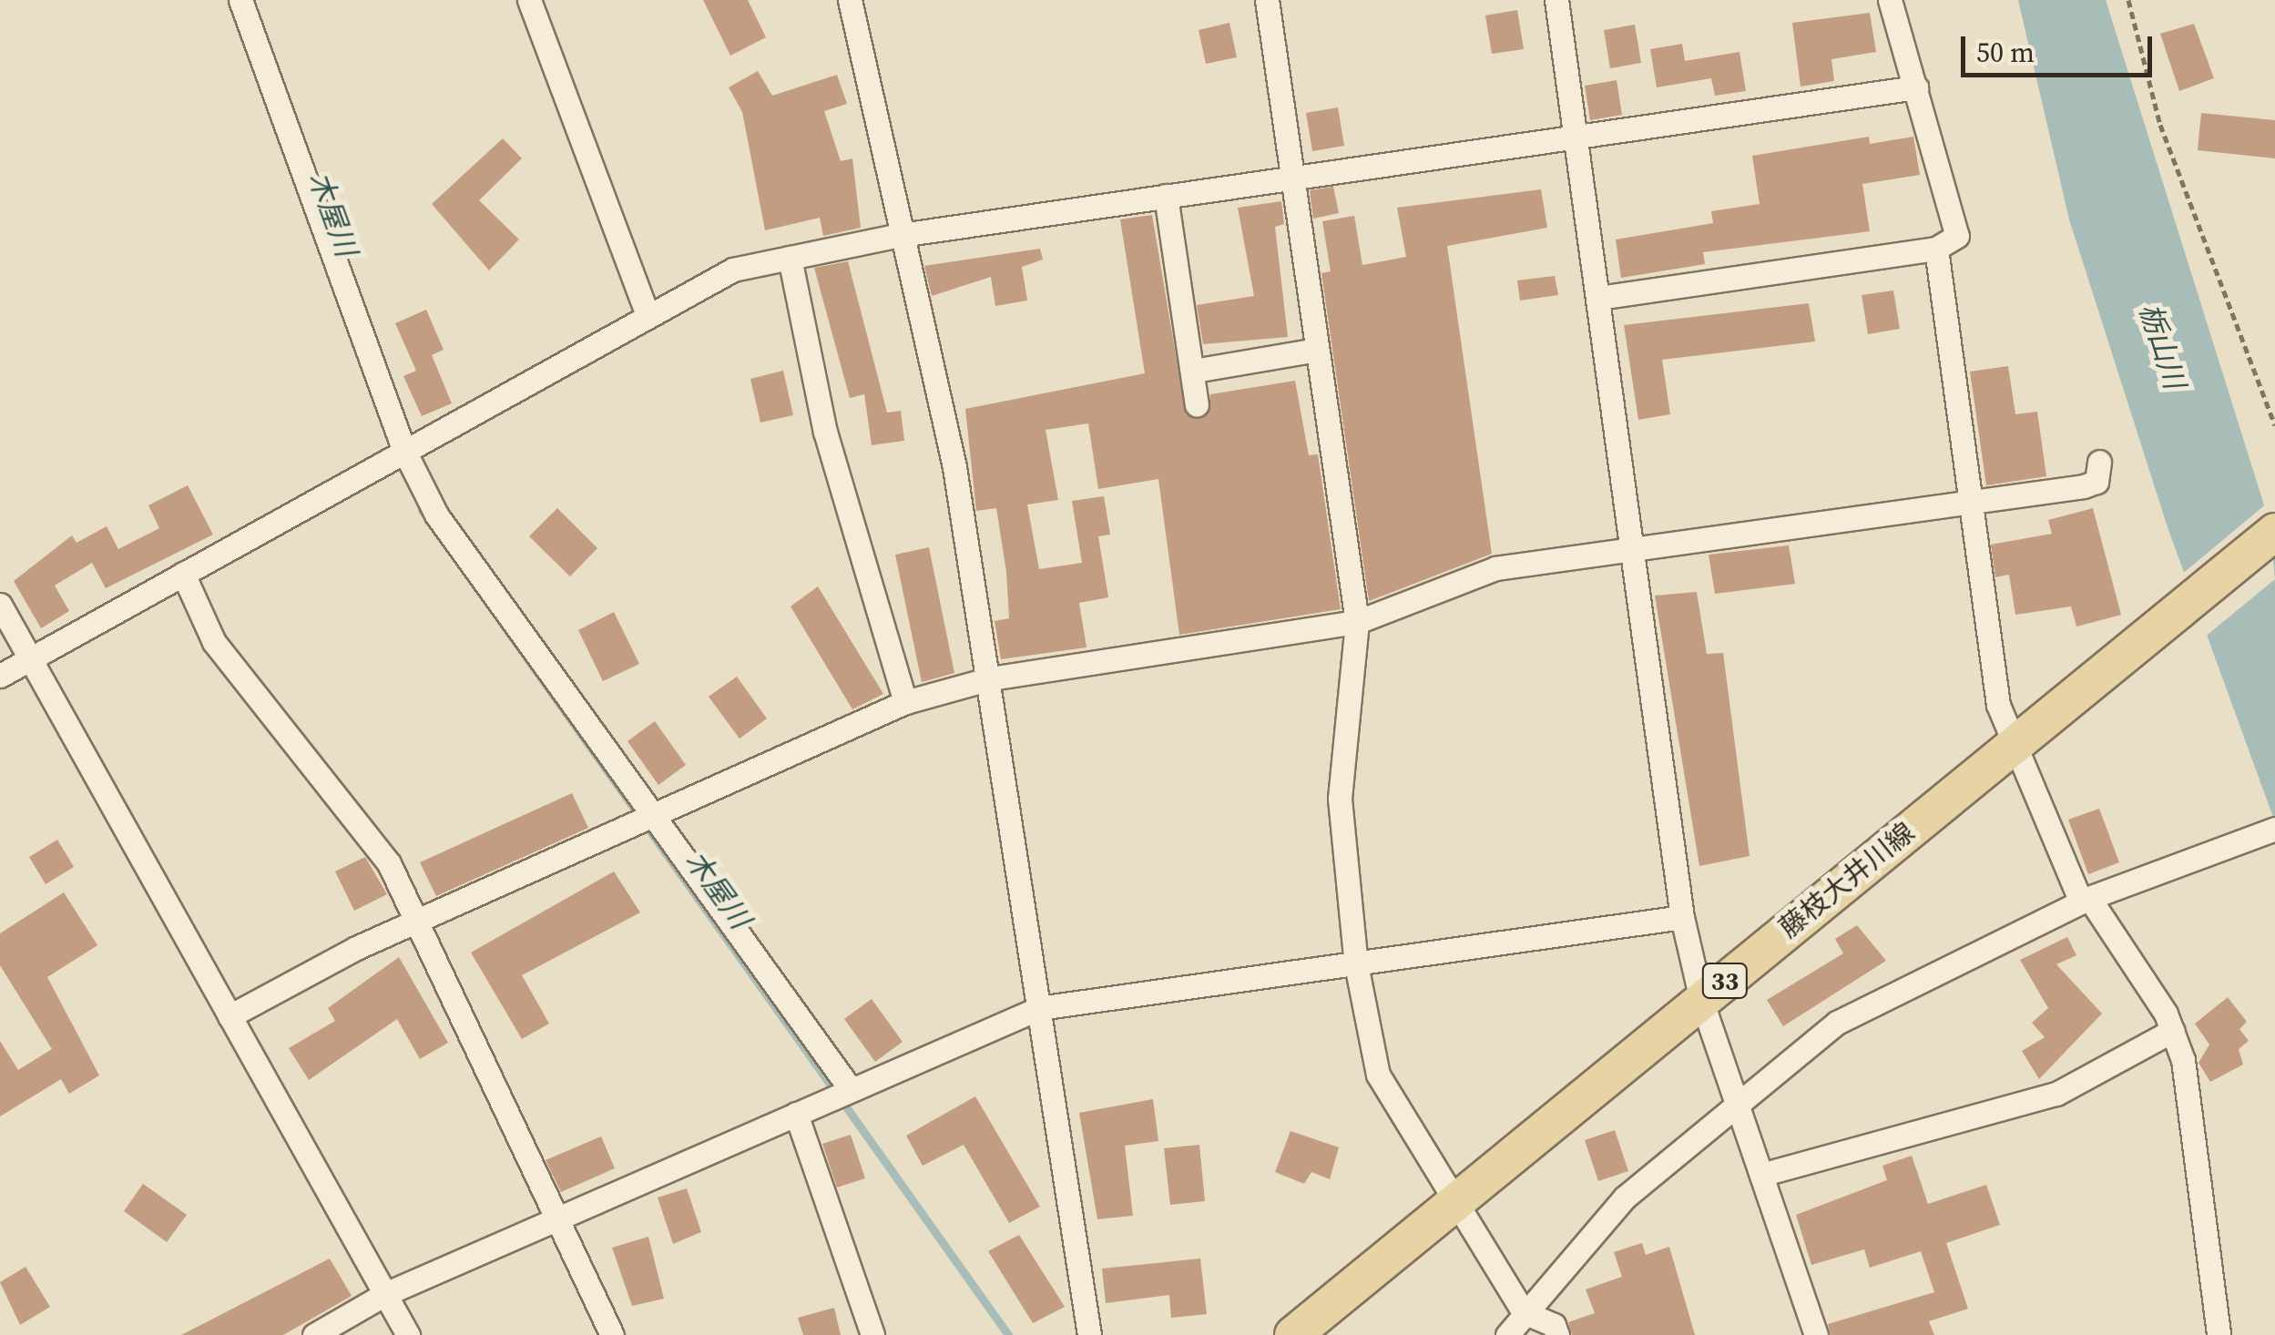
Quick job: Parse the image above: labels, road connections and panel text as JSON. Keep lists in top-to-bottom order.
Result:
{
  "streets": {
    "main road": ["藤枝大井川線", "33"]
  },
  "water": ["木屋川", "栃山川"],
  "scale_bar": "50 m"
}
